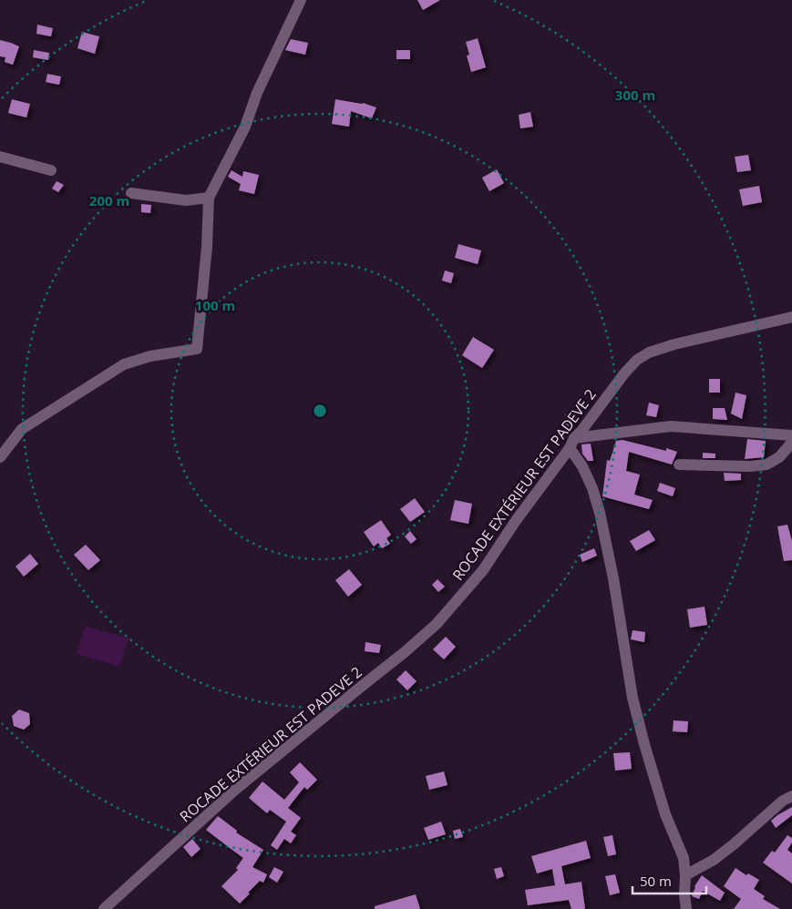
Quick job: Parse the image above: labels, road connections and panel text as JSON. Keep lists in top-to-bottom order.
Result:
{
  "streets": {
    "street": ["ROCADE EXTÉRIEUR EST PADEVE 2"]
  },
  "scale_bar": "50 m",
  "rings": ["300 m", "200 m", "100 m"]
}
